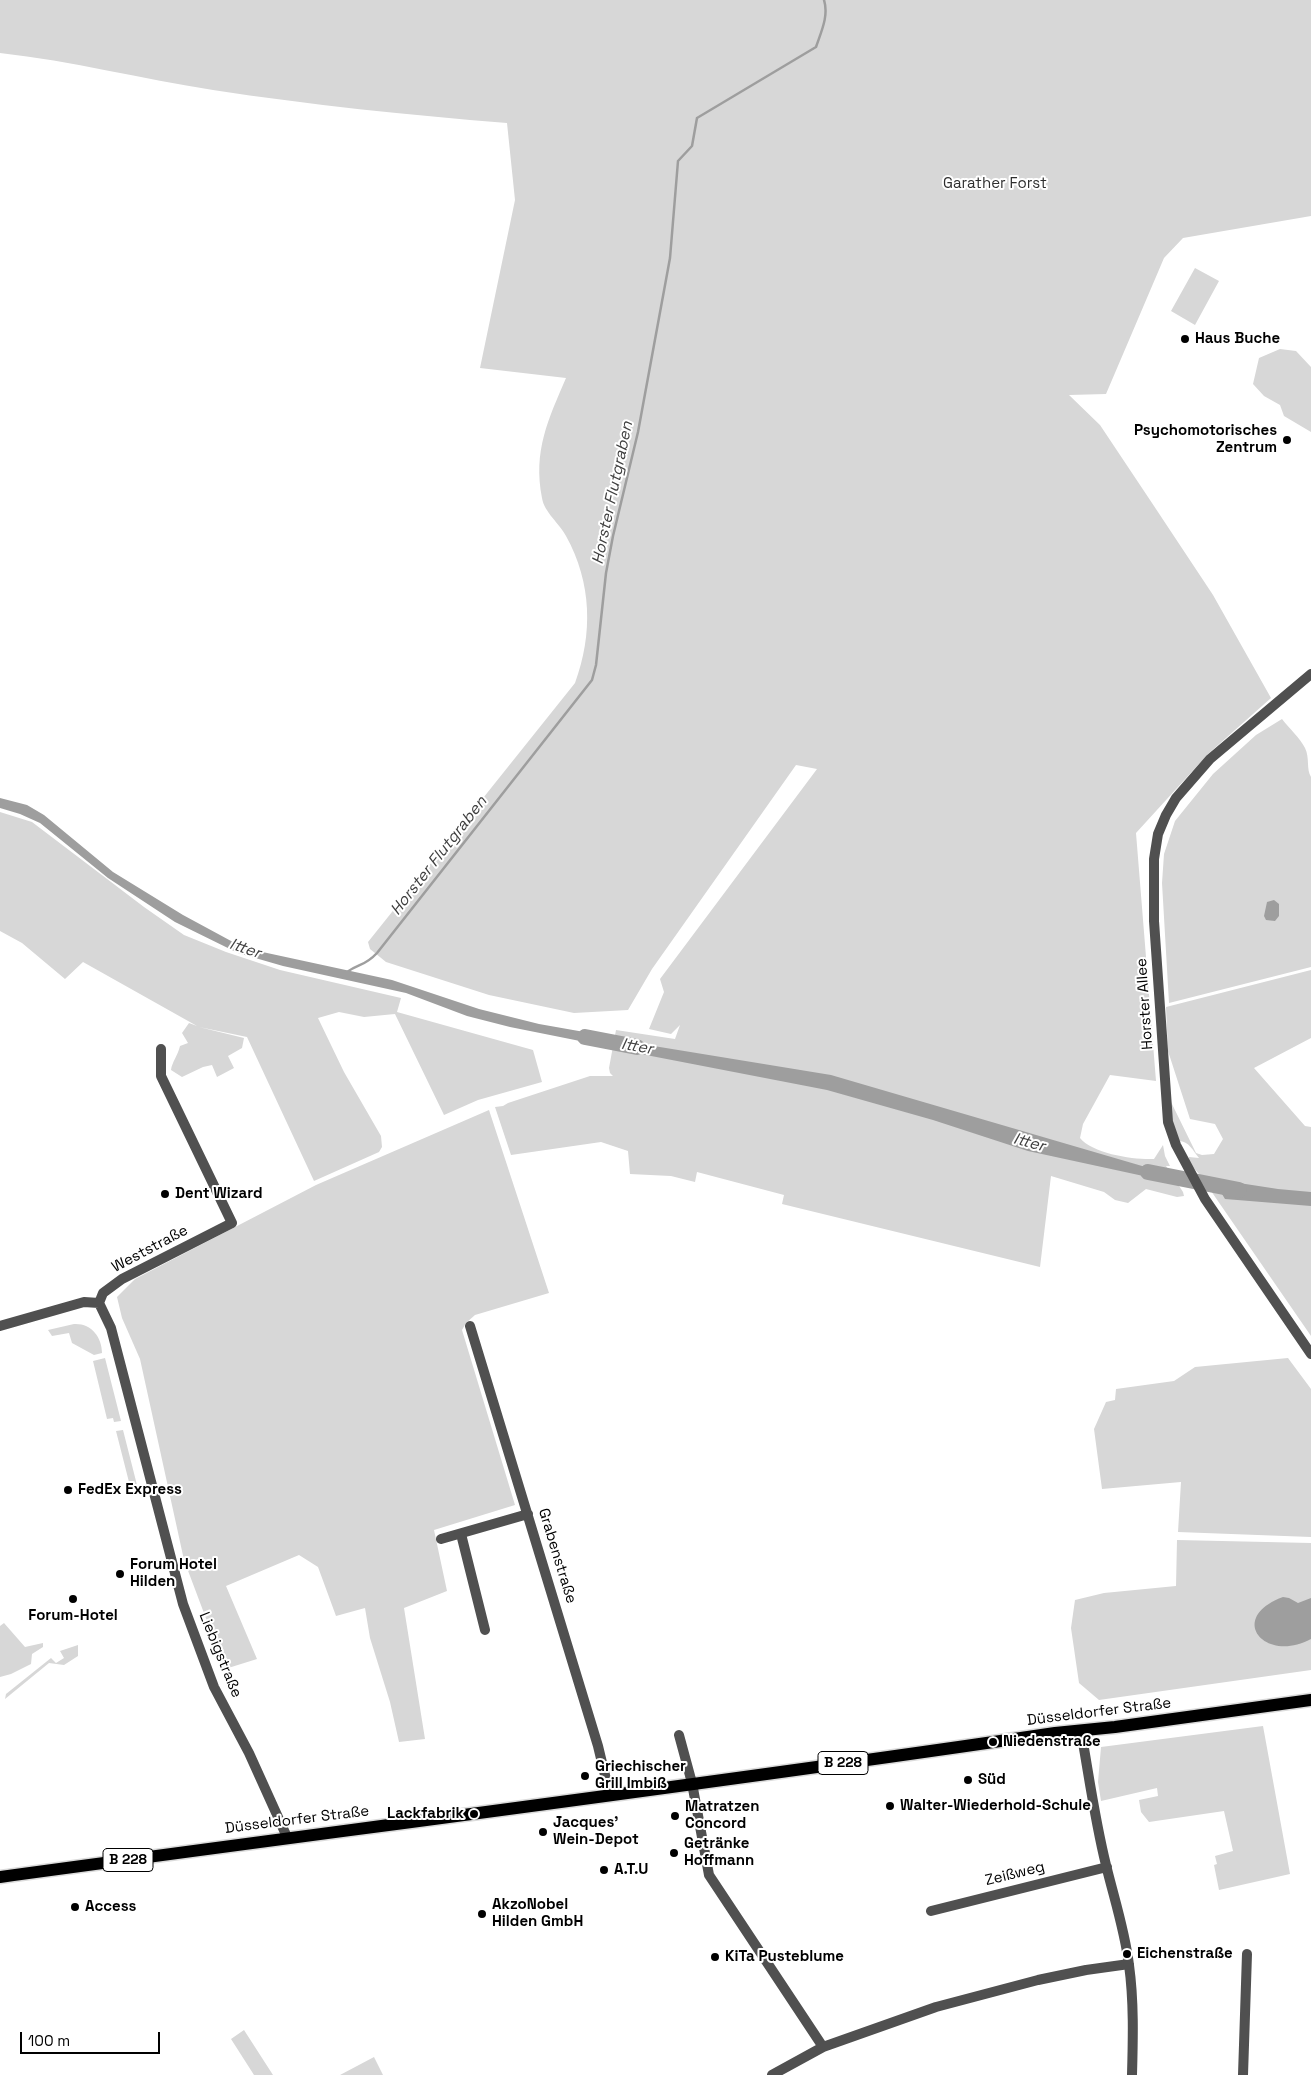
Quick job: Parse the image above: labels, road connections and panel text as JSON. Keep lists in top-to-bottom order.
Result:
{
  "streets": {
    "main road": ["Düsseldorfer Straße", "B 228"],
    "street": [
      "Horster Allee",
      "Weststraße",
      "Grabenstraße",
      "Liebigstraße",
      "Zeißweg"
    ]
  },
  "crossings": [
    ["Weststraße", "Liebigstraße"],
    ["Grabenstraße", "Düsseldorfer Straße"],
    ["Liebigstraße", "Düsseldorfer Straße"]
  ],
  "water": ["Horster Flutgraben", "Itter"],
  "parks": ["Garather Forst"],
  "places": [
    "Haus Buche",
    "Psychomotorisches Zentrum",
    "Dent Wizard",
    "FedEx Express",
    "Forum Hotel Hilden",
    "Forum-Hotel",
    "Niedenstraße",
    "Griechischer Grill Imbiß",
    "Süd",
    "Walter-Wiederhold-Schule",
    "Lackfabrik",
    "Matratzen Concord",
    "Jacques’ Wein-Depot",
    "Getränke Hoffmann",
    "A.T.U",
    "Access",
    "AkzoNobel Hilden GmbH",
    "Eichenstraße",
    "KiTa Pusteblume"
  ],
  "scale_bar": "100 m"
}
